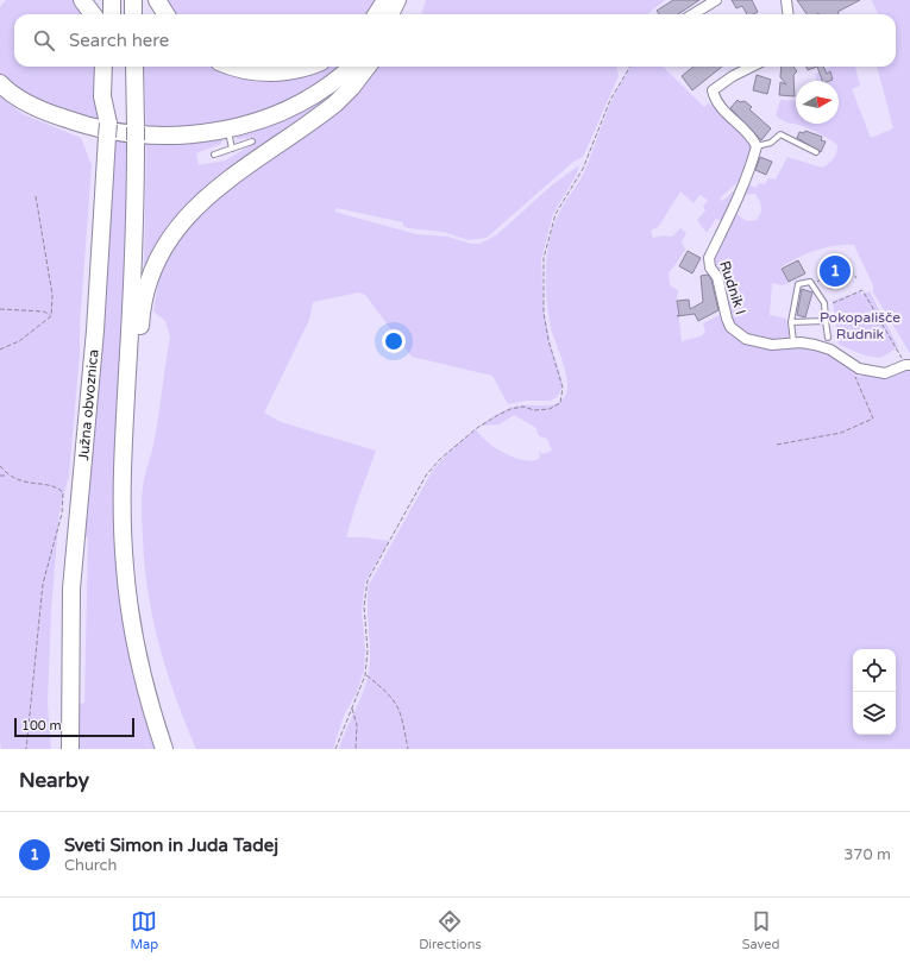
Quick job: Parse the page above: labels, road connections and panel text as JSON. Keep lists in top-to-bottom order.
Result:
{
  "streets": {
    "highway": ["Južna obvoznica"],
    "street": ["Rudnik I"]
  },
  "parks": ["Pokopališče Rudnik"],
  "scale_bar": "100 m",
  "north": "right",
  "page": {
    "search": "Search here",
    "pins": "1",
    "scale": "100 m",
    "heading": "Nearby",
    "list": [
      {
        "mark": "1",
        "name": "Sveti Simon in Juda Tadej",
        "note": "Church",
        "value": "370 m"
      }
    ],
    "nav": ["Map", "Directions", "Saved"]
  }
}
